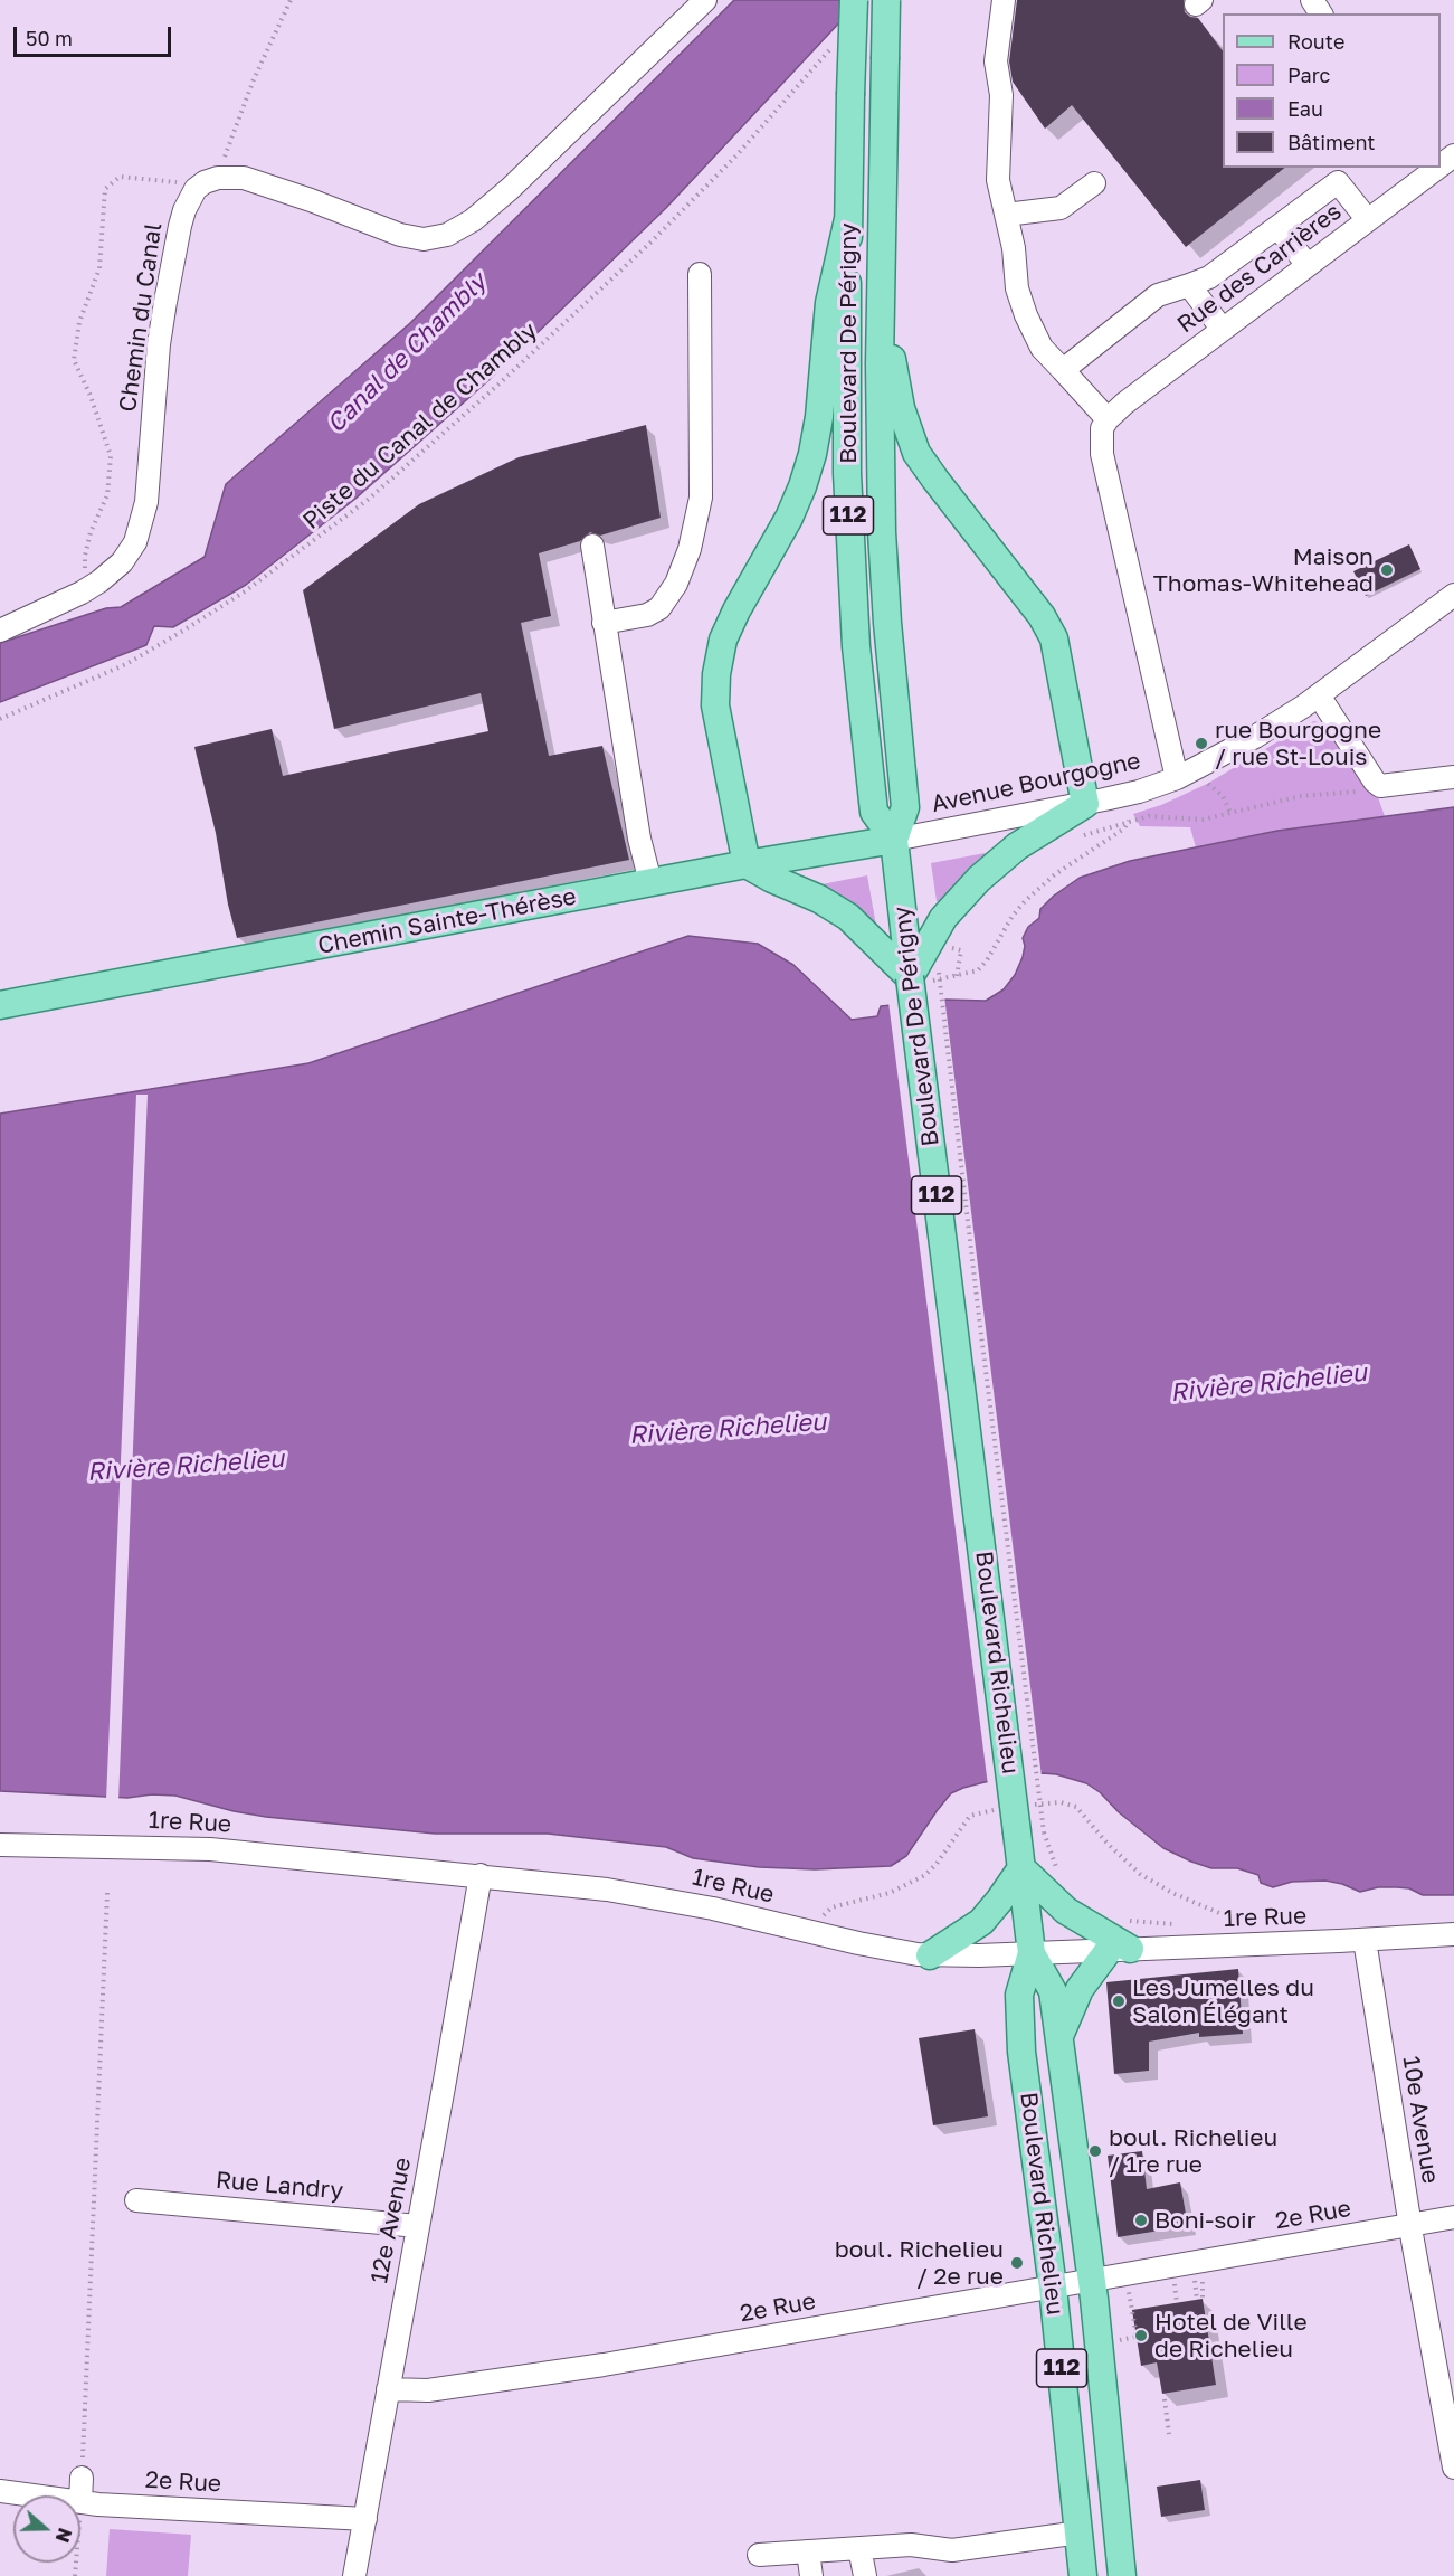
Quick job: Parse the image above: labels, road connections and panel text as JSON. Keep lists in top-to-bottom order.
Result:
{
  "streets": {
    "main road": [
      "Boulevard De Périgny",
      "112",
      "Chemin Sainte-Thérèse",
      "Boulevard Richelieu"
    ],
    "street": [
      "Rue des Carrières",
      "Chemin du Canal",
      "Avenue Bourgogne",
      "1re Rue",
      "10e Avenue",
      "Rue Landry",
      "2e Rue",
      "12e Avenue"
    ],
    "path": ["Piste du Canal de Chambly"]
  },
  "crossings": [
    ["Boulevard De Périgny", "Avenue Bourgogne"],
    ["Boulevard De Périgny", "Chemin Sainte-Thérèse"],
    ["Boulevard De Périgny", "Boulevard Richelieu"],
    ["Avenue Bourgogne", "Chemin Sainte-Thérèse"],
    ["Boulevard Richelieu", "1re Rue"],
    ["Boulevard Richelieu", "2e Rue"],
    ["1re Rue", "10e Avenue"],
    ["1re Rue", "12e Avenue"],
    ["10e Avenue", "2e Rue"],
    ["Rue Landry", "12e Avenue"],
    ["2e Rue", "12e Avenue"]
  ],
  "water": ["Canal de Chambly", "Rivière Richelieu"],
  "places": [
    "Maison Thomas-Whitehead",
    "rue Bourgogne / rue St-Louis",
    "Les Jumelles du Salon Élégant",
    "boul. Richelieu / 1re rue",
    "Boni-soir",
    "boul. Richelieu / 2e rue",
    "Hotel de Ville de Richelieu"
  ],
  "legend": [
    "Route",
    "Parc",
    "Eau",
    "Bâtiment"
  ],
  "scale_bar": "50 m",
  "north": "right"
}
